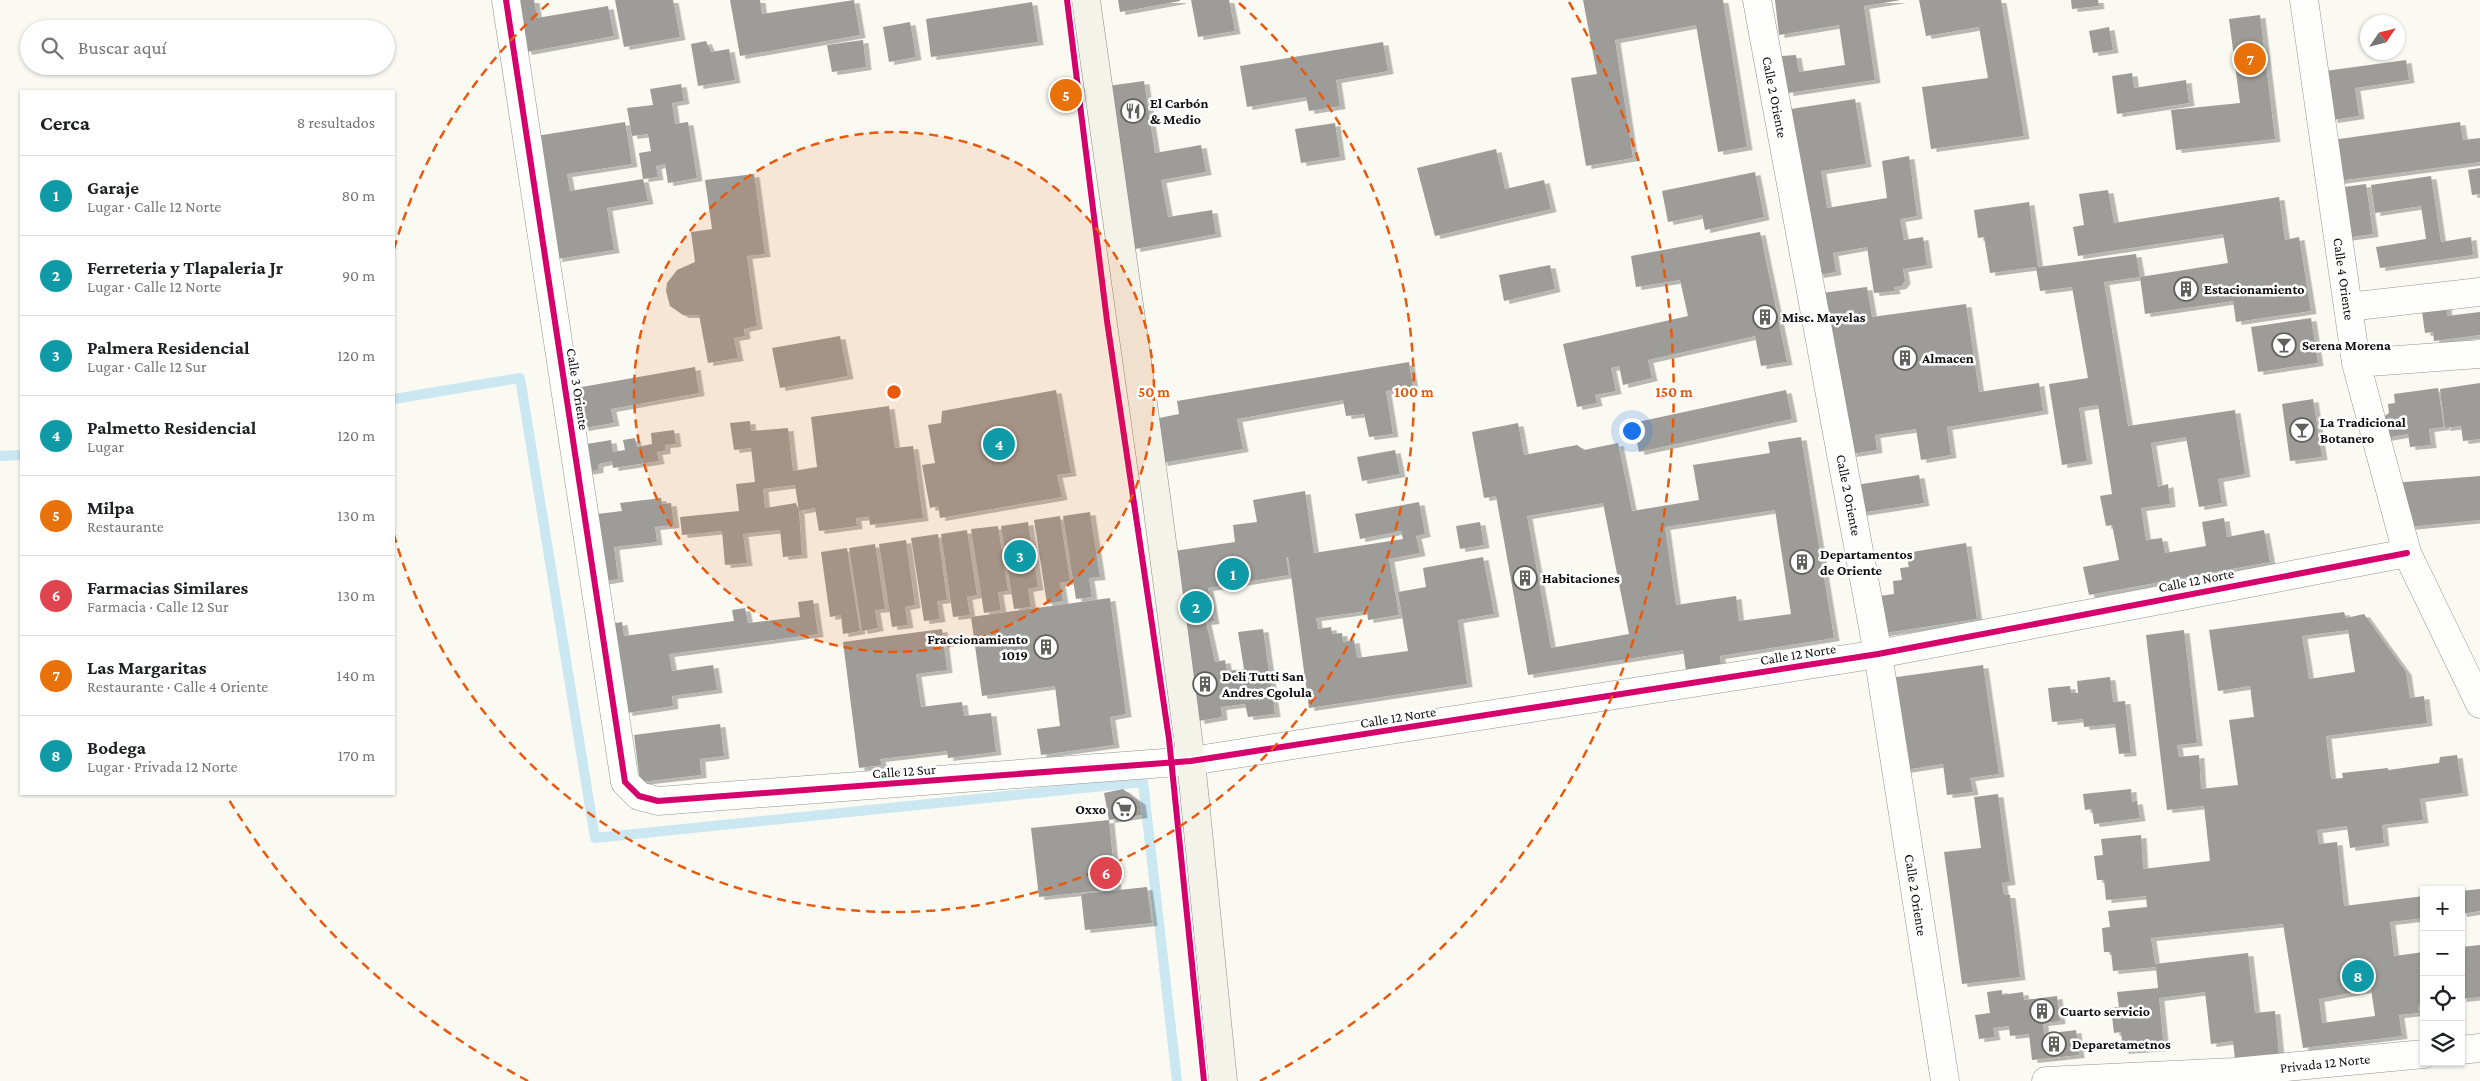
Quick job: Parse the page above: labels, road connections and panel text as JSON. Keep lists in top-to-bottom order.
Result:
{
  "streets": {
    "street": [
      "Calle 2 Oriente",
      "Calle 4 Oriente",
      "Calle 3 Oriente",
      "Calle 12 Norte",
      "Calle 12 Sur",
      "Privada 12 Norte"
    ]
  },
  "crossings": [
    ["Calle 2 Oriente", "Calle 12 Norte"],
    ["Calle 4 Oriente", "Calle 12 Norte"],
    ["Calle 3 Oriente", "Calle 12 Sur"],
    ["Calle 12 Norte", "Calle 12 Sur"]
  ],
  "places": {
    "restaurant": ["El Carbón & Medio"],
    "building": [
      "Estacionamiento",
      "Misc. Mayelas",
      "Almacen",
      "Departamentos de Oriente",
      "Habitaciones",
      "Fraccionamiento 1019",
      "Deli Tutti San Andres Cgolula",
      "Cuarto servicio",
      "Deparetametnos"
    ],
    "bar": ["Serena Morena", "La Tradicional Botanero"],
    "supermarket": ["Oxxo"]
  },
  "north": "top right",
  "page": {
    "search": "Buscar aquí",
    "pins": [
      "7",
      "5",
      "4",
      "3",
      "1",
      "2",
      "6",
      "8"
    ],
    "heading": ["Cerca", "8 resultados"],
    "list": [
      {
        "mark": "1",
        "name": "Garaje",
        "note": "Lugar · Calle 12 Norte",
        "value": "80 m"
      },
      {
        "mark": "2",
        "name": "Ferreteria y Tlapaleria Jr",
        "note": "Lugar · Calle 12 Norte",
        "value": "90 m"
      },
      {
        "mark": "3",
        "name": "Palmera Residencial",
        "note": "Lugar · Calle 12 Sur",
        "value": "120 m"
      },
      {
        "mark": "4",
        "name": "Palmetto Residencial",
        "note": "Lugar",
        "value": "120 m"
      },
      {
        "mark": "5",
        "name": "Milpa",
        "note": "Restaurante",
        "value": "130 m"
      },
      {
        "mark": "6",
        "name": "Farmacias Similares",
        "note": "Farmacia · Calle 12 Sur",
        "value": "130 m"
      },
      {
        "mark": "7",
        "name": "Las Margaritas",
        "note": "Restaurante · Calle 4 Oriente",
        "value": "140 m"
      },
      {
        "mark": "8",
        "name": "Bodega",
        "note": "Lugar · Privada 12 Norte",
        "value": "170 m"
      }
    ],
    "map_buttons": ["+", "−"]
  },
  "rings": ["50 m", "100 m", "150 m"]
}
